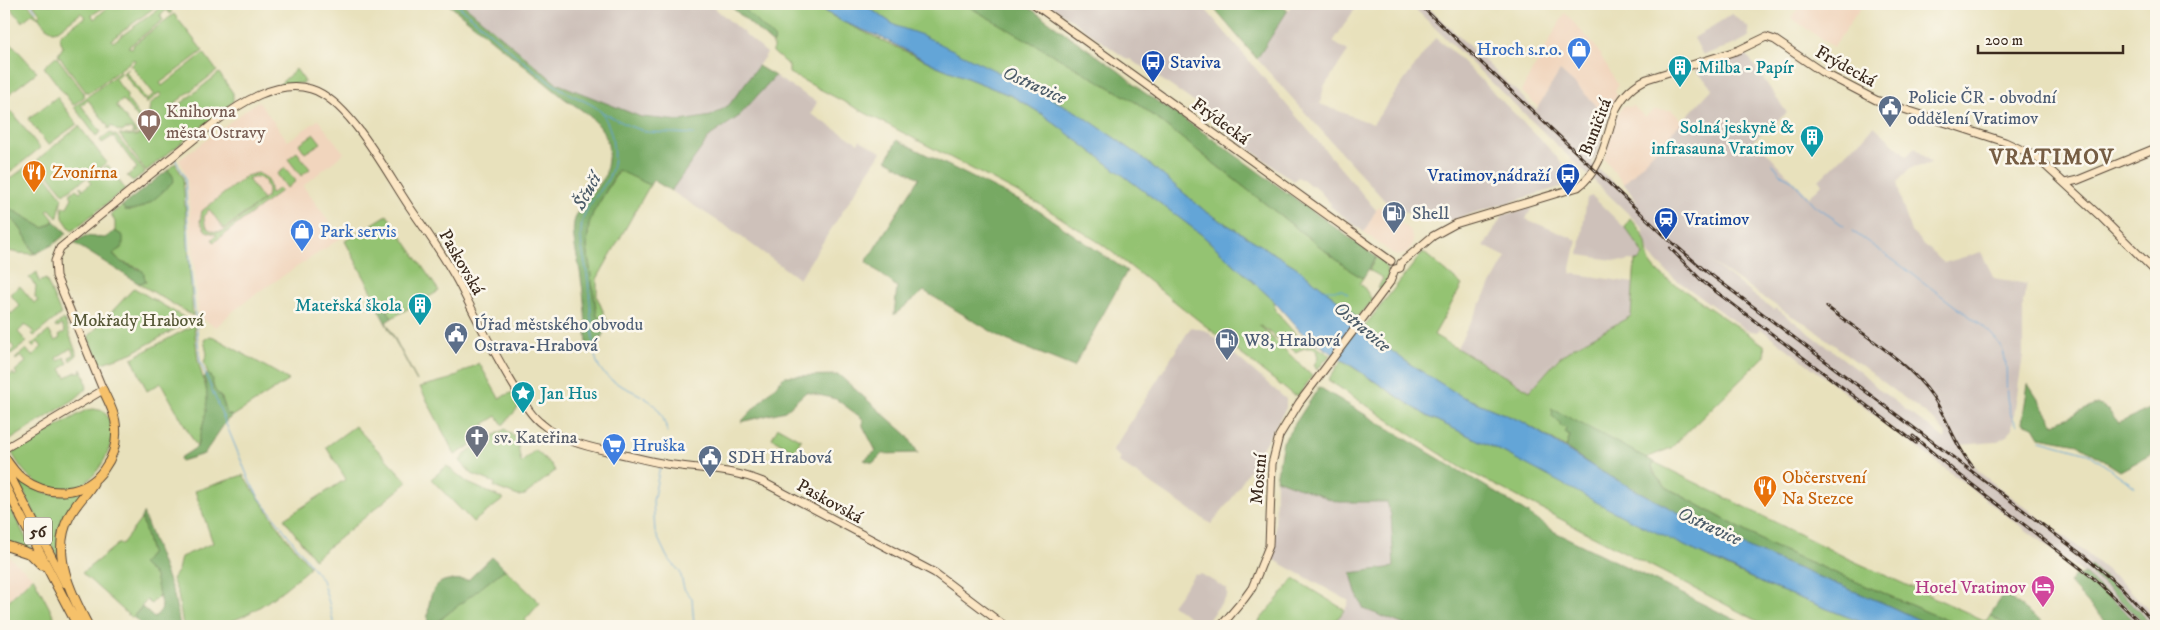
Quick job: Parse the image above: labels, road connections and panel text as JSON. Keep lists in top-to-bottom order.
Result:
{
  "streets": {
    "highway": ["56"],
    "main road": [
      "Frýdecká",
      "Buničitá",
      "Paskovská",
      "Mostní"
    ]
  },
  "crossings": [
    ["Frýdecká", "Buničitá"],
    ["Frýdecká", "Mostní"],
    ["Buničitá", "Mostní"]
  ],
  "districts": ["VRATIMOV"],
  "water": ["Ostravice", "Ščučí"],
  "parks": ["Mokřady Hrabová"],
  "places": {
    "shop": ["Hroch s.r.o.", "Park servis"],
    "bus stop": ["Staviva", "Vratimov,nádraží"],
    "building": ["Milba - Papír", "Solná jeskyně & infrasauna Vratimov", "Mateřská škola"],
    "public building": ["Policie ČR - obvodní oddělení Vratimov", "Úřad městského obvodu Ostrava-Hrabová", "SDH Hrabová"],
    "library": ["Knihovna města Ostravy"],
    "restaurant": ["Zvonírna", "Občerstvení Na Stezce"],
    "fuel station": ["Shell", "W8, Hrabová"],
    "station": ["Vratimov"],
    "place": ["Jan Hus"],
    "church": ["sv. Kateřina"],
    "supermarket": ["Hruška"],
    "hotel": ["Hotel Vratimov"]
  },
  "scale_bar": "200 m"
}
